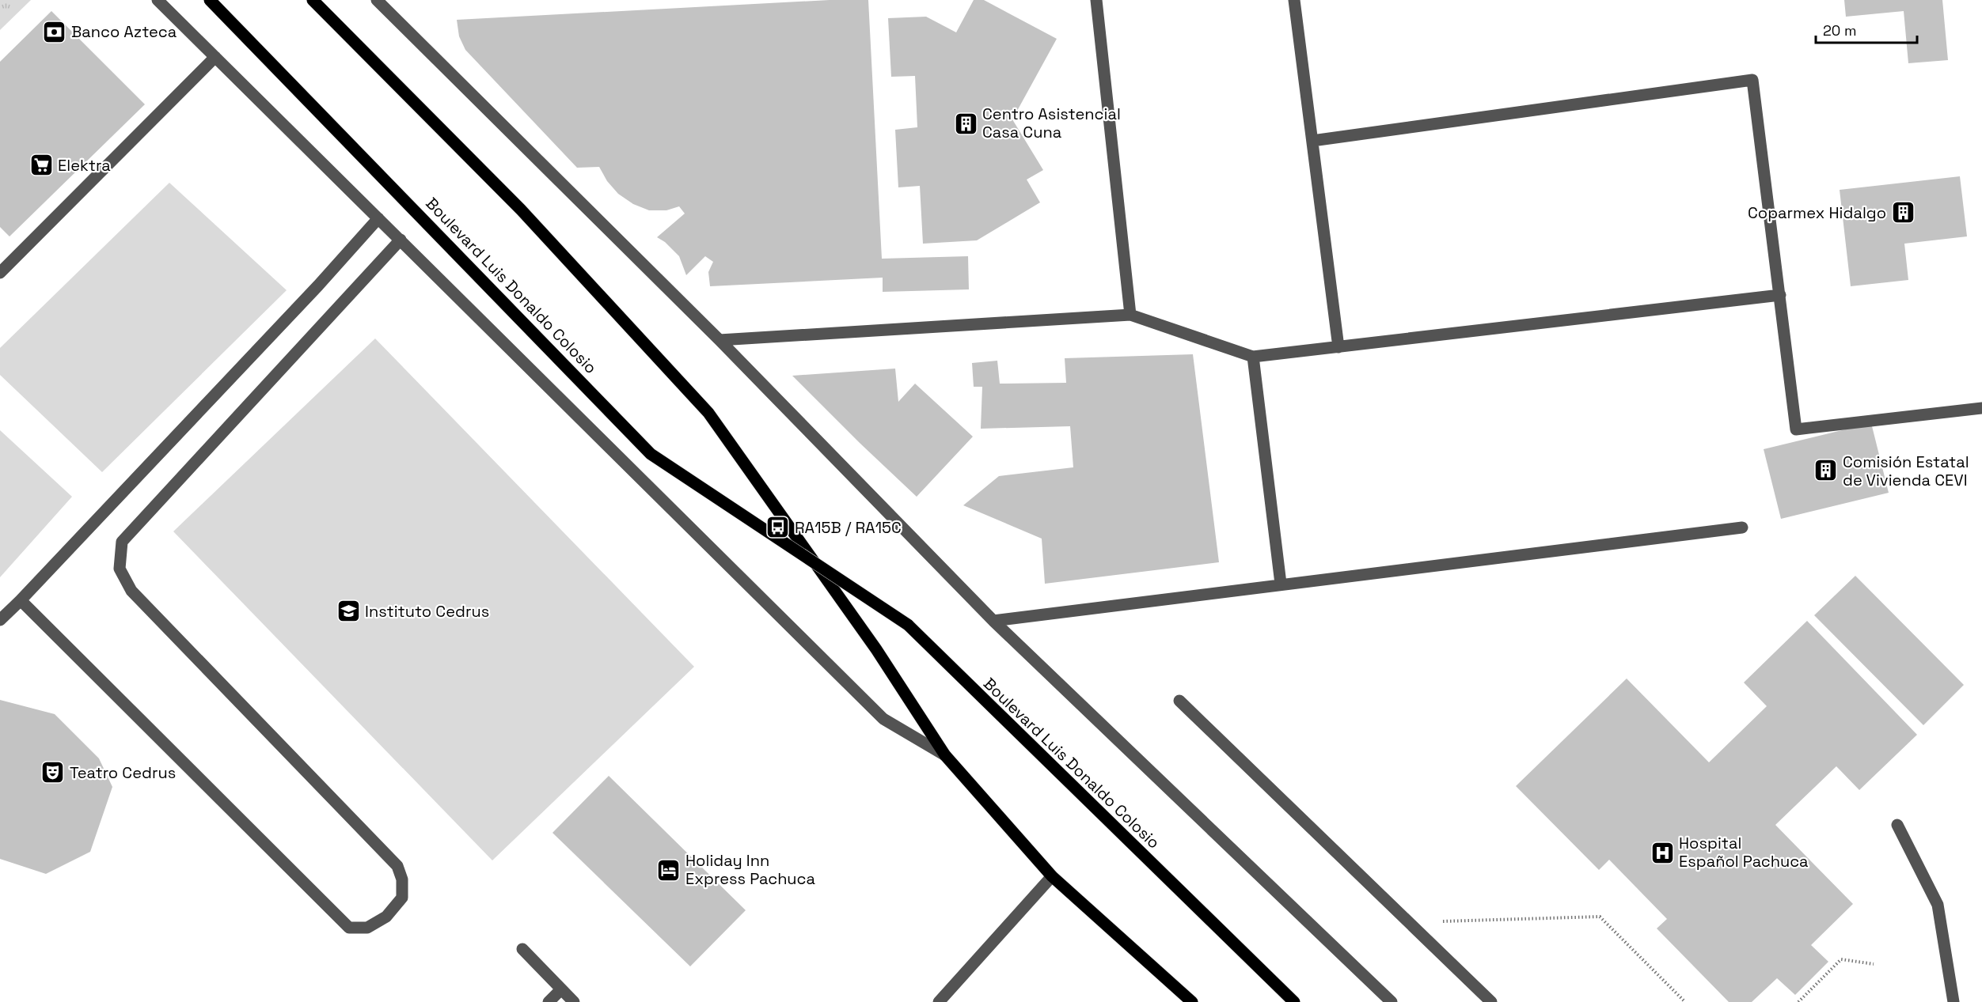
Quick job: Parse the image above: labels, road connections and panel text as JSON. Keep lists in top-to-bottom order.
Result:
{
  "streets": {
    "main road": ["Boulevard Luis Donaldo Colosio"]
  },
  "places": {
    "bank": ["Banco Azteca"],
    "building": ["Centro Asistencial Casa Cuna", "Coparmex Hidalgo", "Comisión Estatal de Vivienda CEVI"],
    "supermarket": ["Elektra"],
    "bus stop": ["RA15B / RA15C"],
    "school or university": ["Instituto Cedrus"],
    "theatre": ["Teatro Cedrus"],
    "hospital": ["Hospital Español Pachuca"],
    "hotel": ["Holiday Inn Express Pachuca"]
  },
  "scale_bar": "20 m"
}
